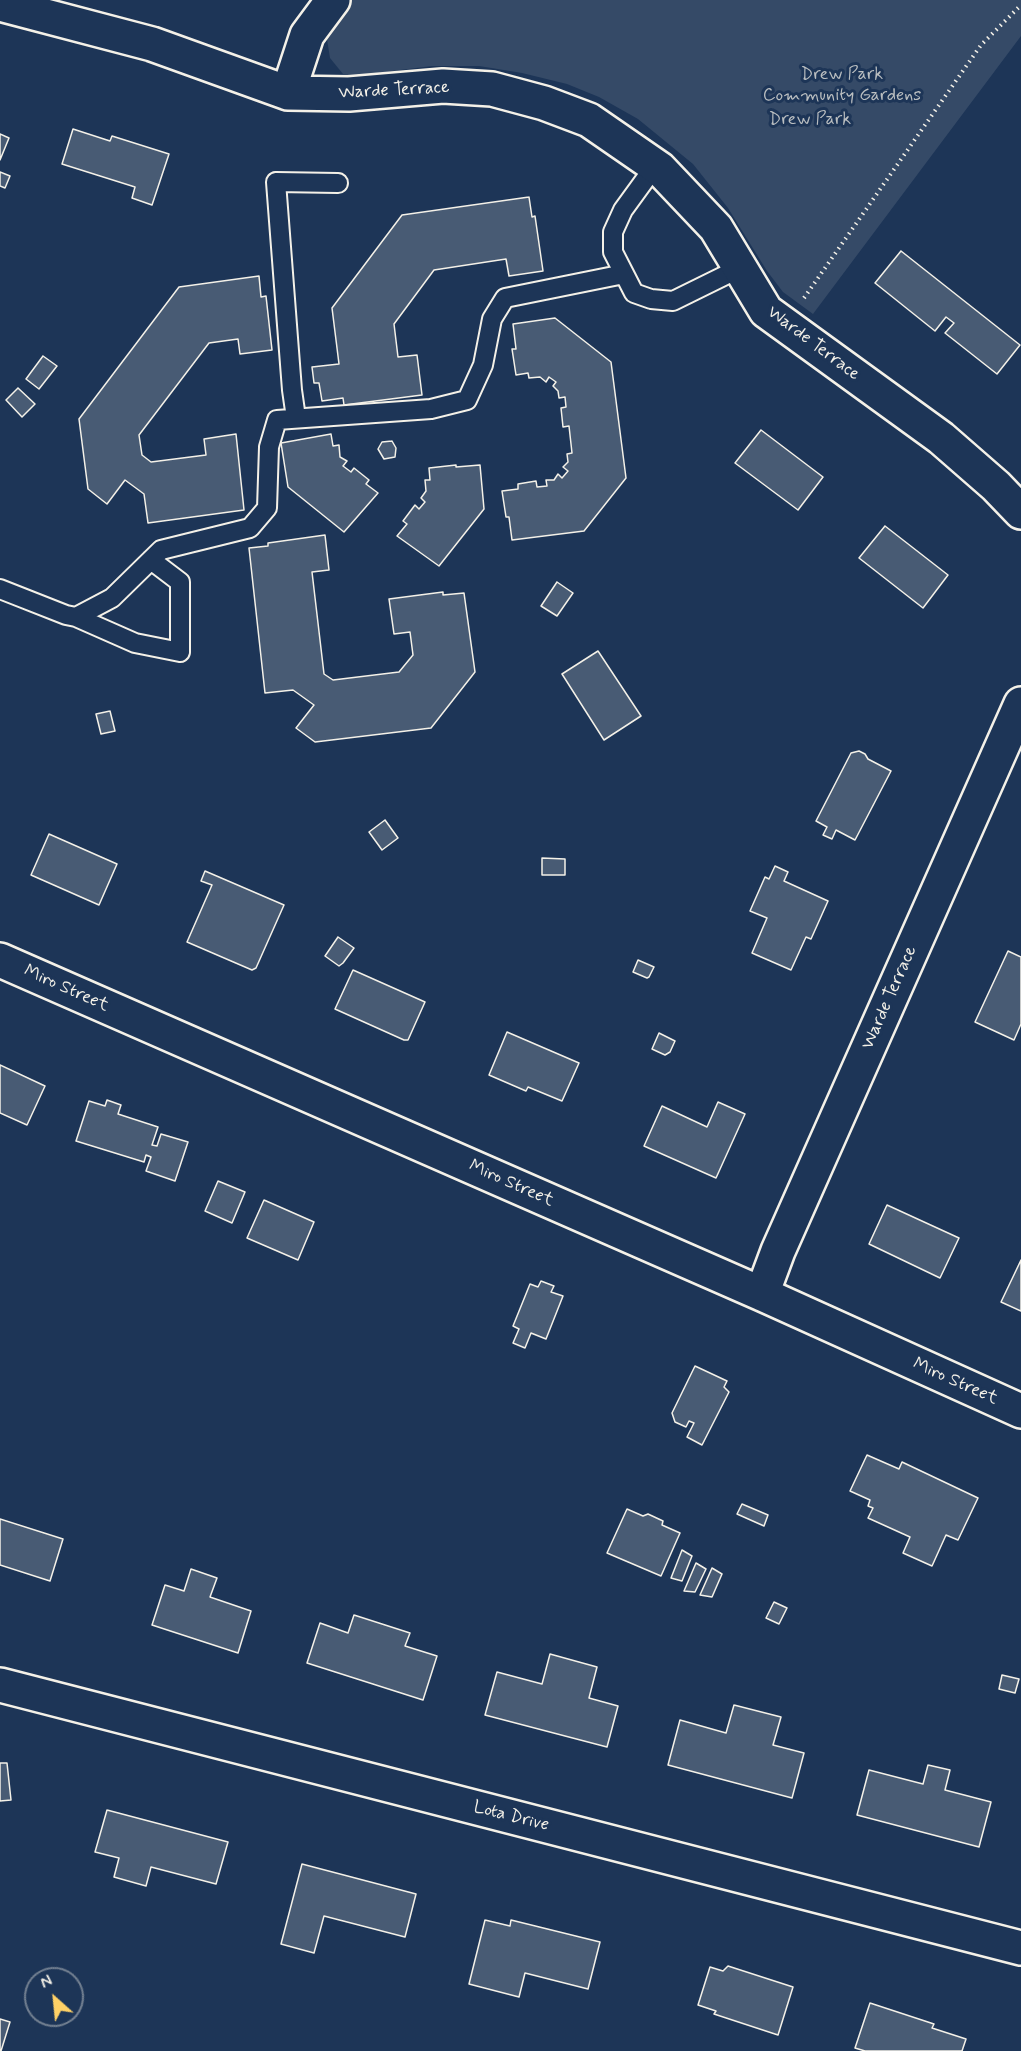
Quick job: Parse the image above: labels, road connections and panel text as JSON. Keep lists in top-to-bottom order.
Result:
{
  "streets": {
    "street": ["Warde Terrace", "Miro Street", "Lota Drive"]
  },
  "crossings": [
    ["Warde Terrace", "Miro Street"]
  ],
  "parks": ["Drew Park Community Gardens", "Drew Park"],
  "north": "top left"
}
